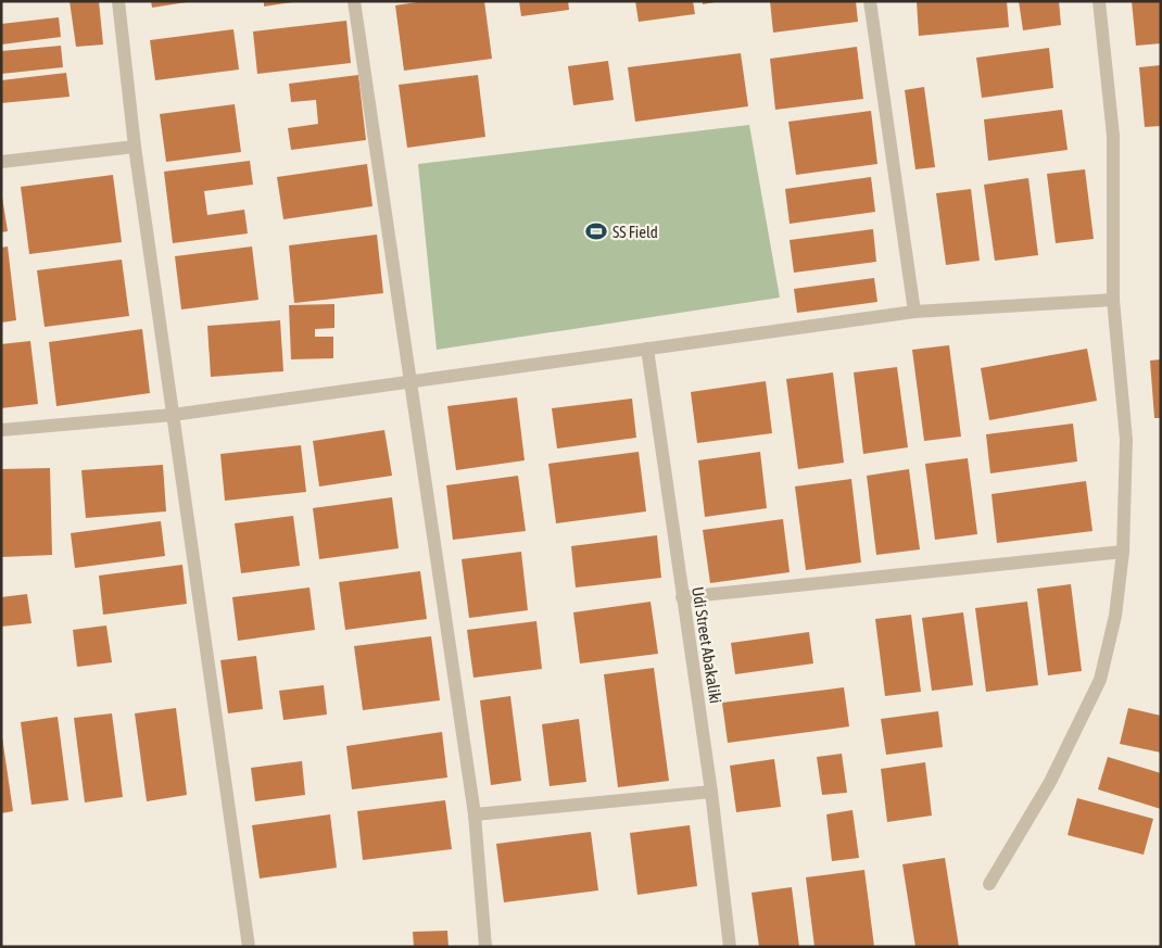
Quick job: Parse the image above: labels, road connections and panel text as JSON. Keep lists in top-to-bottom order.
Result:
{
  "streets": {
    "street": ["Udi Street Abakaliki"]
  },
  "places": {
    "sports": ["SS Field"]
  }
}
